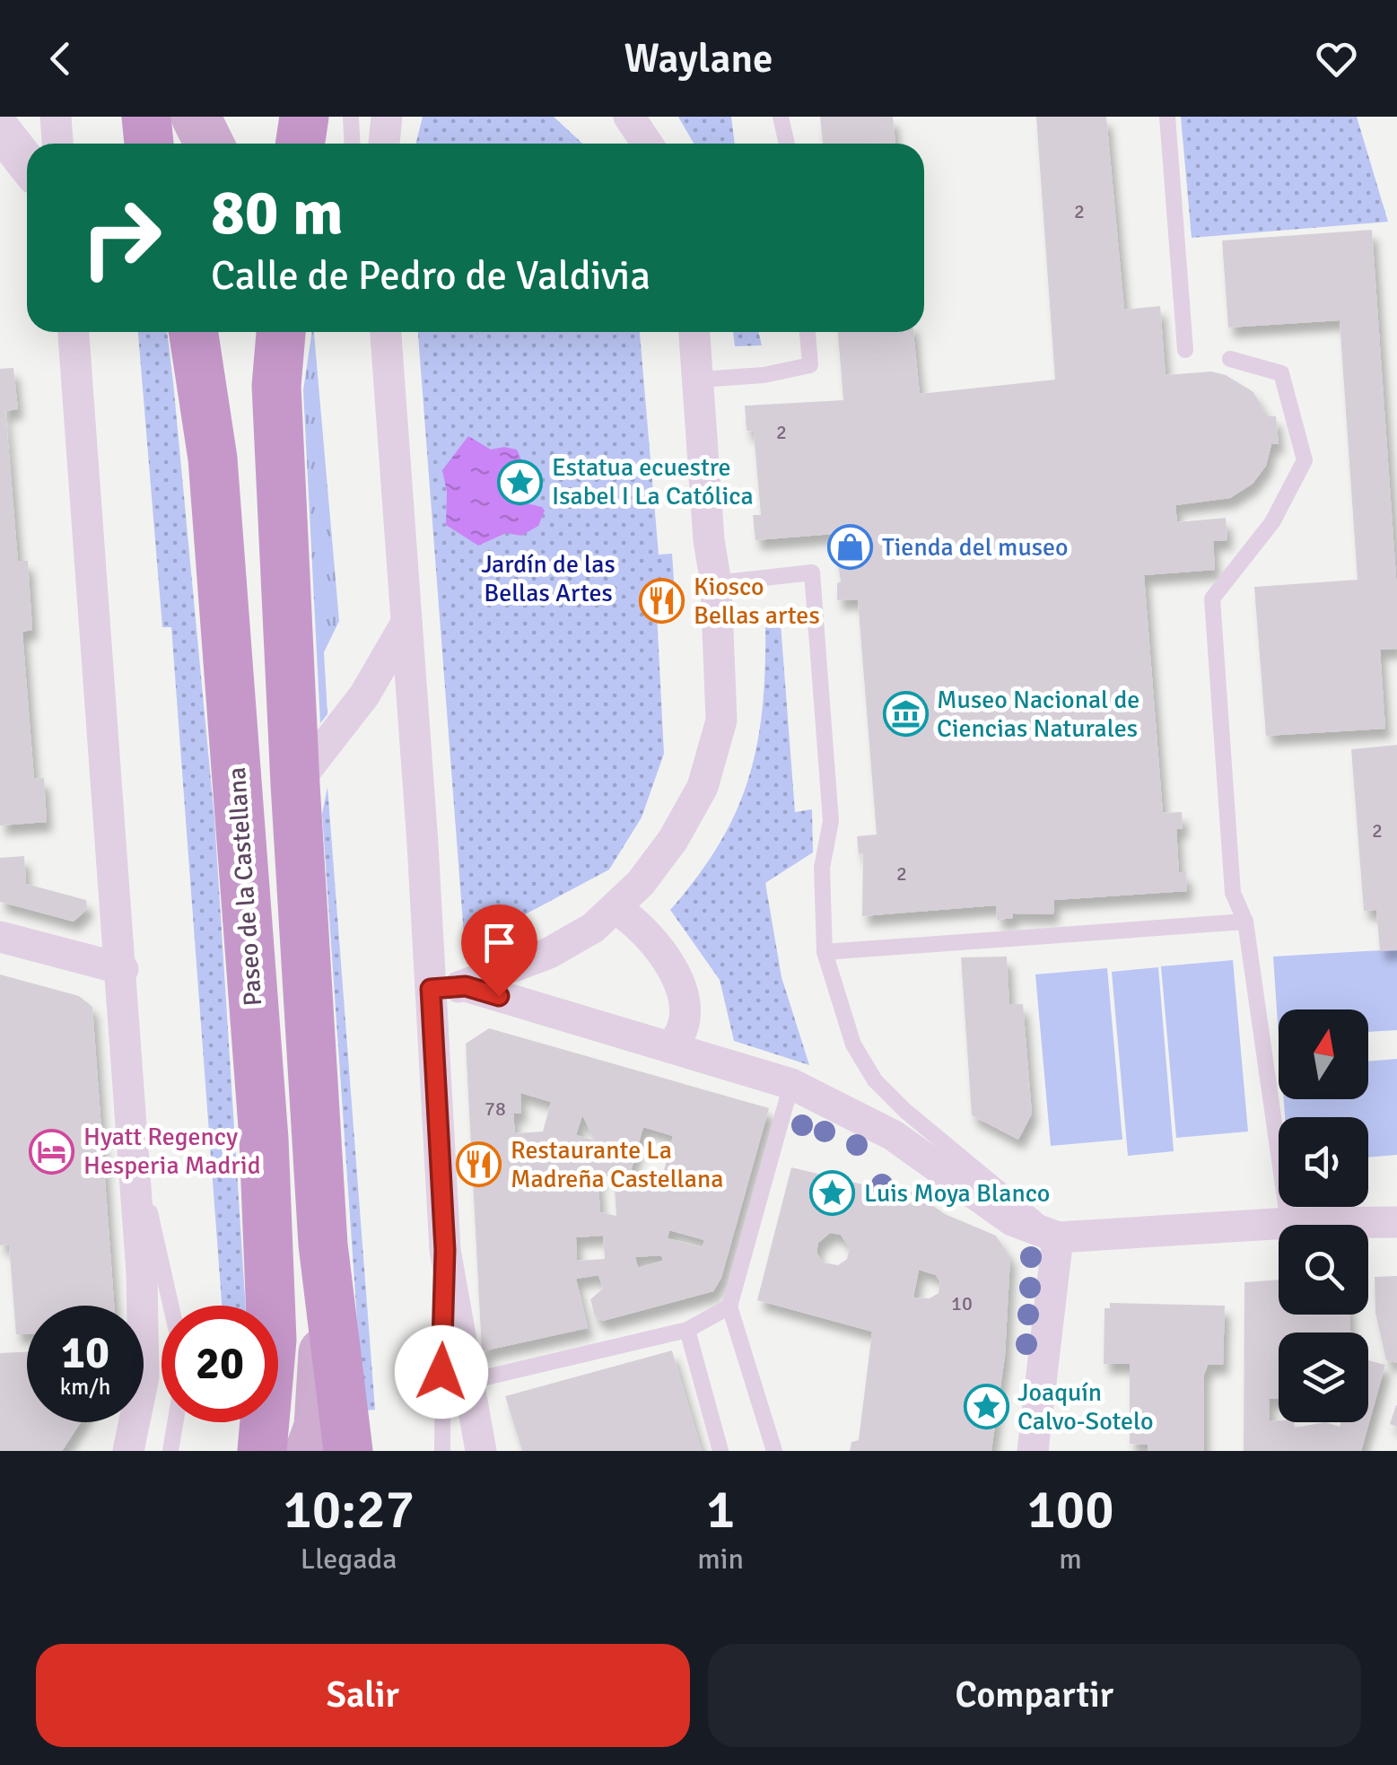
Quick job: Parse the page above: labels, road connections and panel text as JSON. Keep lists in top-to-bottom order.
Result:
{
  "streets": {
    "highway": ["Paseo de la Castellana"]
  },
  "parks": ["Jardín de las Bellas Artes"],
  "places": {
    "place": ["Estatua ecuestre Isabel I La Católica", "Luis Moya Blanco", "Joaquín Calvo-Sotelo"],
    "shop": ["Tienda del museo"],
    "restaurant": ["Kiosco Bellas artes", "Restaurante La Madreña Castellana"],
    "museum": ["Museo Nacional de Ciencias Naturales"],
    "hotel": ["Hyatt Regency Hesperia Madrid"]
  },
  "house_numbers": [
    "2",
    "2",
    "2",
    "2",
    "78",
    "10"
  ],
  "north": "top",
  "page": {
    "header": "Waylane",
    "turn": ["80 m", "Calle de Pedro de Valdivia"],
    "speed": "10 km/h",
    "limit": "20",
    "eta": [
      "10:27",
      "Llegada",
      "1",
      "min",
      "100",
      "m"
    ],
    "buttons": ["Salir", "Compartir"]
  }
}
